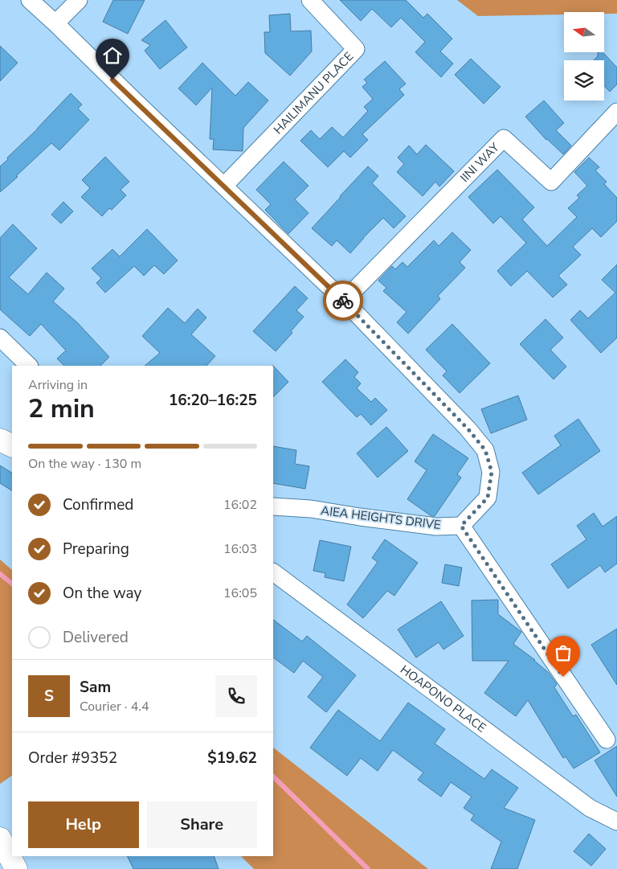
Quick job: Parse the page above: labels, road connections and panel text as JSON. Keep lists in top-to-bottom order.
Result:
{
  "streets": {
    "street": [
      "HAILIMANU PLACE",
      "IINI WAY",
      "AIEA HEIGHTS DRIVE",
      "HOAPONO PLACE"
    ]
  },
  "north": "left",
  "page": {
    "heading": ["2 min", "Arriving in", "16:20–16:25"],
    "panel": [
      "Sam",
      "Courier · 4.4",
      "Order #9352",
      "$19.62"
    ],
    "bar": "On the way · 130 m",
    "list": [
      ["Confirmed", "16:02"],
      ["Preparing", "16:03"],
      ["On the way", "16:05"],
      "Delivered"
    ],
    "round": "S",
    "buttons": ["Help", "Share"]
  }
}
